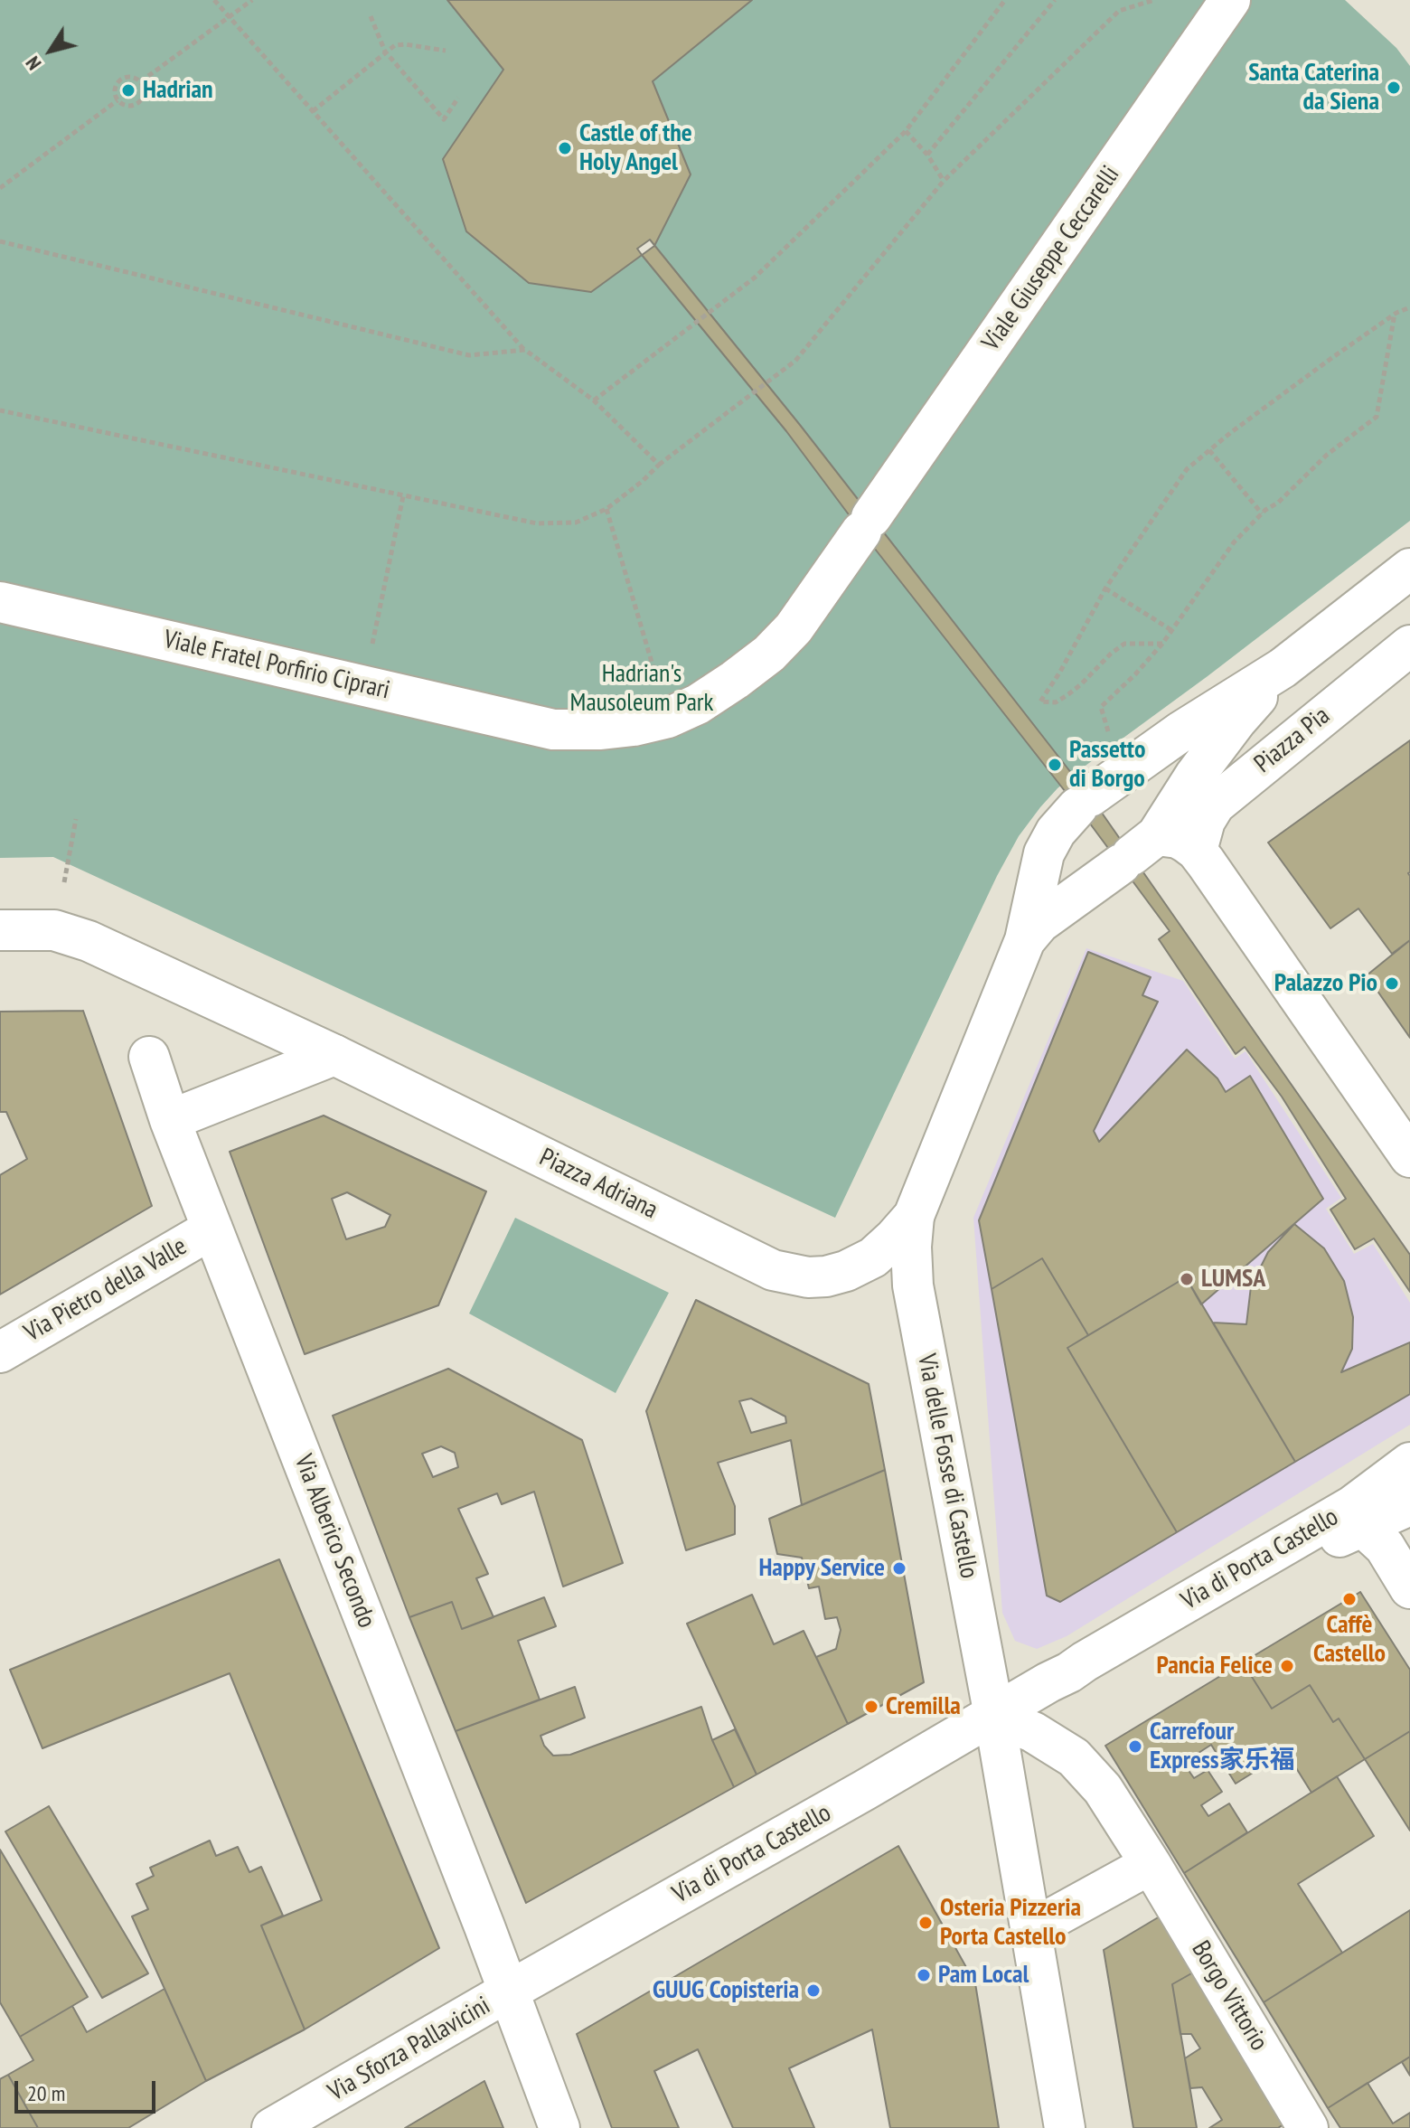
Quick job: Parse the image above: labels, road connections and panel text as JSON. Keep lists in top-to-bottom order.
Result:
{
  "streets": {
    "street": [
      "Viale Giuseppe Ceccarelli",
      "Viale Fratel Porfirio Ciprari",
      "Piazza Pia",
      "Piazza Adriana",
      "Via Pietro della Valle",
      "Via delle Fosse di Castello",
      "Via Alberico Secondo",
      "Via di Porta Castello",
      "Borgo Vittorio",
      "Via Sforza Pallavicini"
    ]
  },
  "crossings": [
    ["Viale Giuseppe Ceccarelli", "Viale Fratel Porfirio Ciprari"],
    ["Piazza Pia", "Piazza Adriana"],
    ["Piazza Adriana", "Via delle Fosse di Castello"],
    ["Via Pietro della Valle", "Via Alberico Secondo"],
    ["Via delle Fosse di Castello", "Via di Porta Castello"],
    ["Via delle Fosse di Castello", "Borgo Vittorio"],
    ["Via Alberico Secondo", "Via di Porta Castello"],
    ["Via Alberico Secondo", "Via Sforza Pallavicini"],
    ["Via di Porta Castello", "Borgo Vittorio"],
    ["Via di Porta Castello", "Via Sforza Pallavicini"]
  ],
  "parks": ["Hadrian's Mausoleum Park"],
  "places": [
    "Santa Caterina da Siena",
    "Hadrian",
    "Castle of the Holy Angel",
    "Passetto di Borgo",
    "Palazzo Pio",
    "LUMSA",
    "Happy Service",
    "Caffè Castello",
    "Pancia Felice",
    "Cremilla",
    "Carrefour Express家乐福",
    "Osteria Pizzeria Porta Castello",
    "Pam Local",
    "GUUG Copisteria"
  ],
  "scale_bar": "20 m",
  "north": "bottom left"
}
